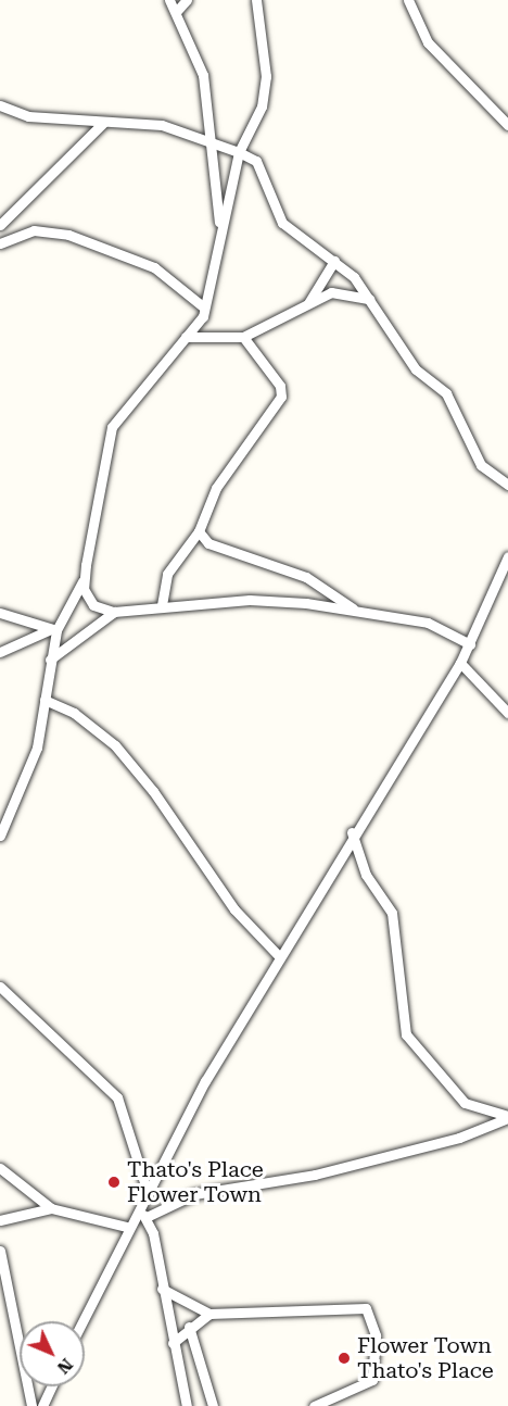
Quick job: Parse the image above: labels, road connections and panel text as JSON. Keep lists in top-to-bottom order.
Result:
{
  "places": ["Thato's Place Flower Town", "Flower Town Thato's Place"],
  "north": "bottom right"
}
